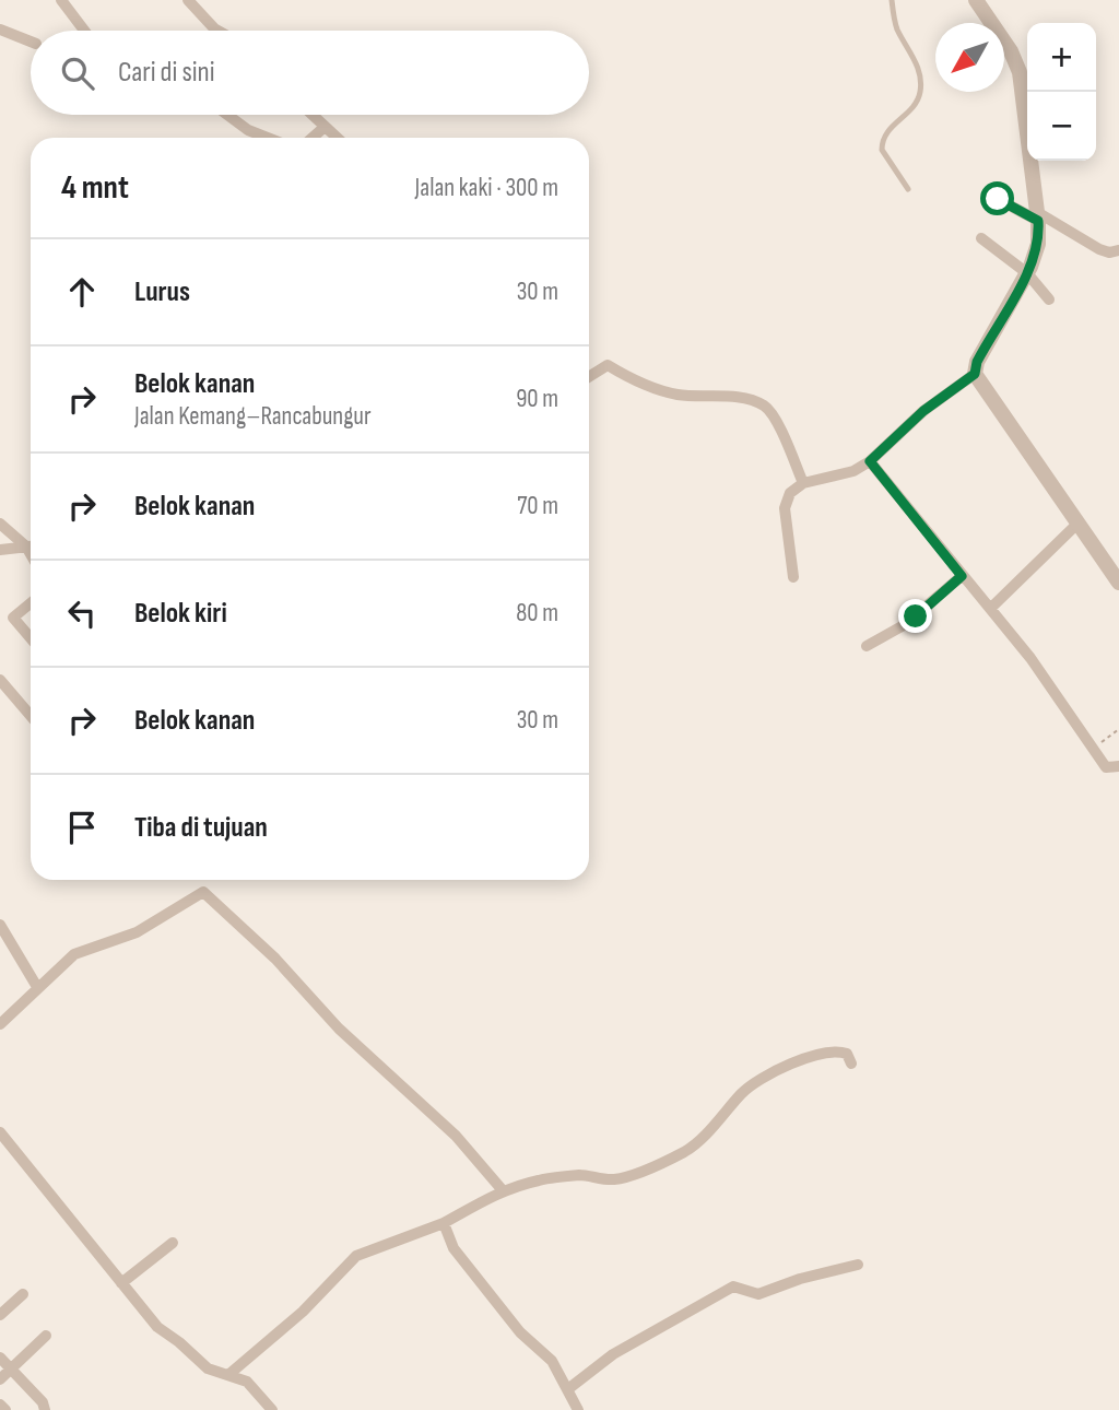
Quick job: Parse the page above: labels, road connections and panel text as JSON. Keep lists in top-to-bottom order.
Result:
{
  "north": "bottom left",
  "page": {
    "map_buttons": ["+", "−"],
    "search": "Cari di sini",
    "heading": ["4 mnt", "Jalan kaki · 300 m"],
    "list": [
      ["Lurus", "30 m"],
      ["Belok kanan", "Jalan Kemang–Rancabungur", "90 m"],
      ["Belok kanan", "70 m"],
      ["Belok kiri", "80 m"],
      ["Belok kanan", "30 m"],
      "Tiba di tujuan"
    ]
  }
}
